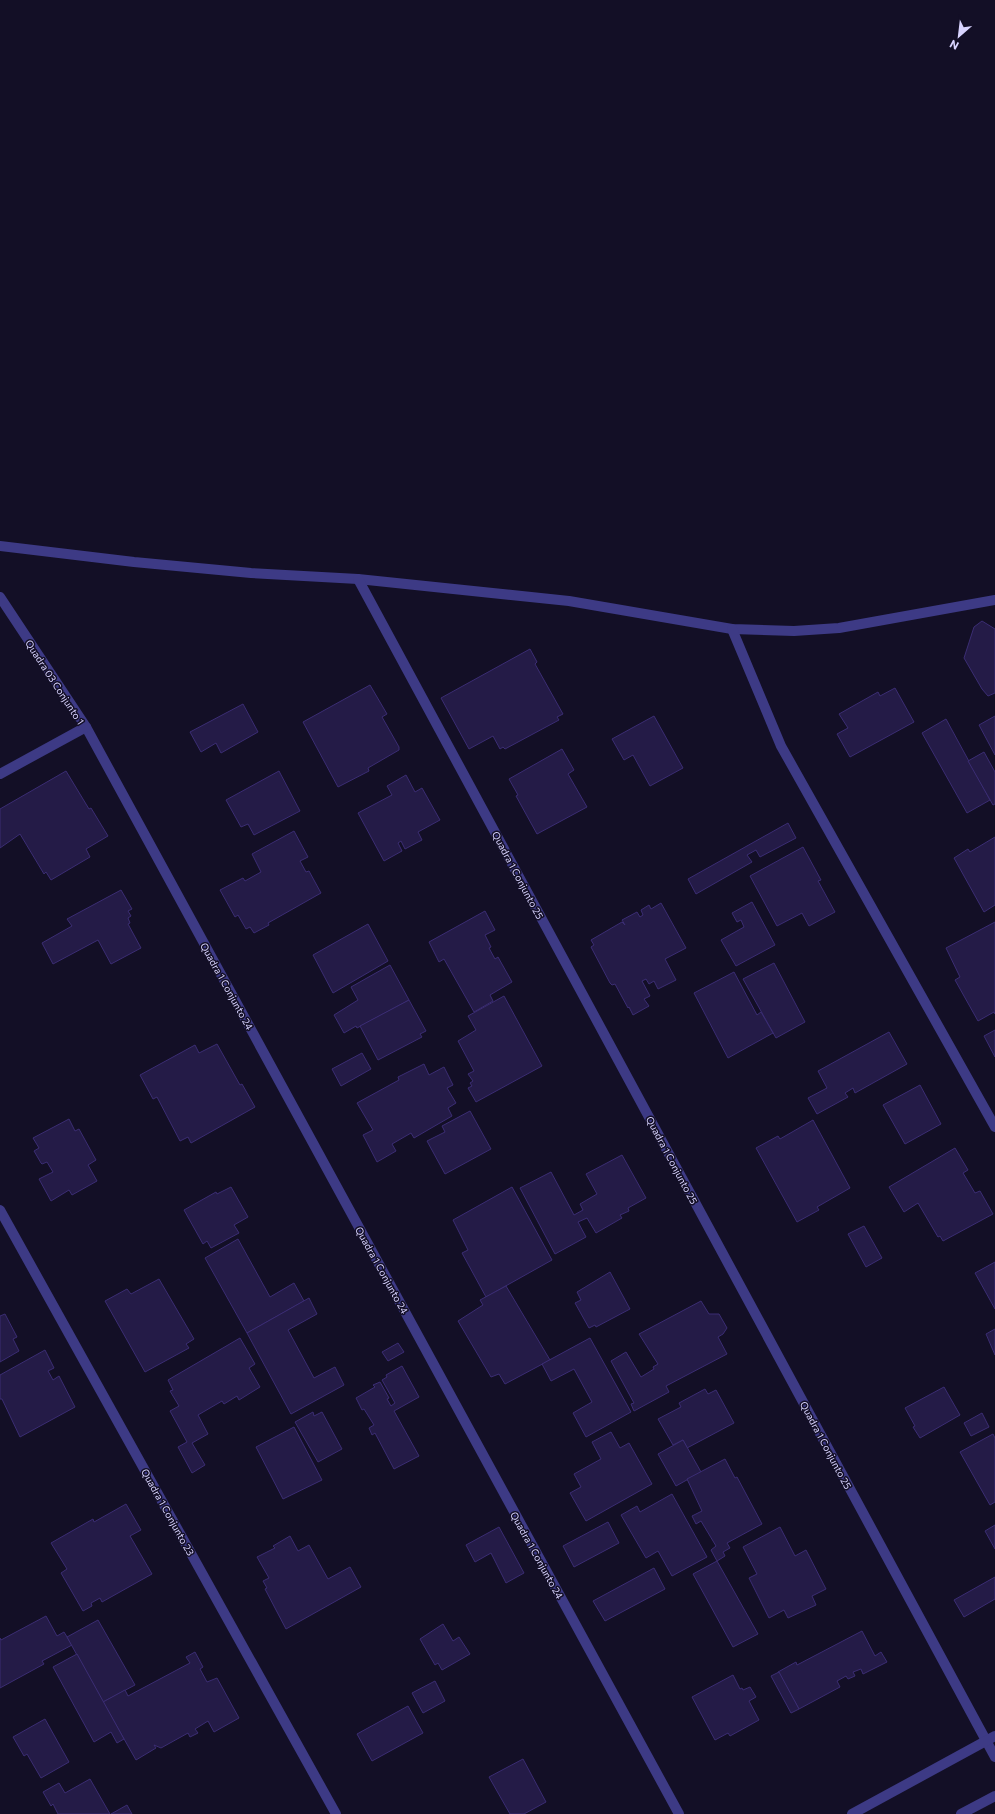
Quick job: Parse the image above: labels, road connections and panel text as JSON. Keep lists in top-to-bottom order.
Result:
{
  "streets": {
    "street": [
      "Quadra 03 Conjunto 1",
      "Quadra 1 Conjunto 25",
      "Quadra 1 Conjunto 24",
      "Quadra 1 Conjunto 23"
    ]
  },
  "crossings": [
    ["Quadra 03 Conjunto 1", "Quadra 1 Conjunto 24"]
  ],
  "north": "bottom left"
}
